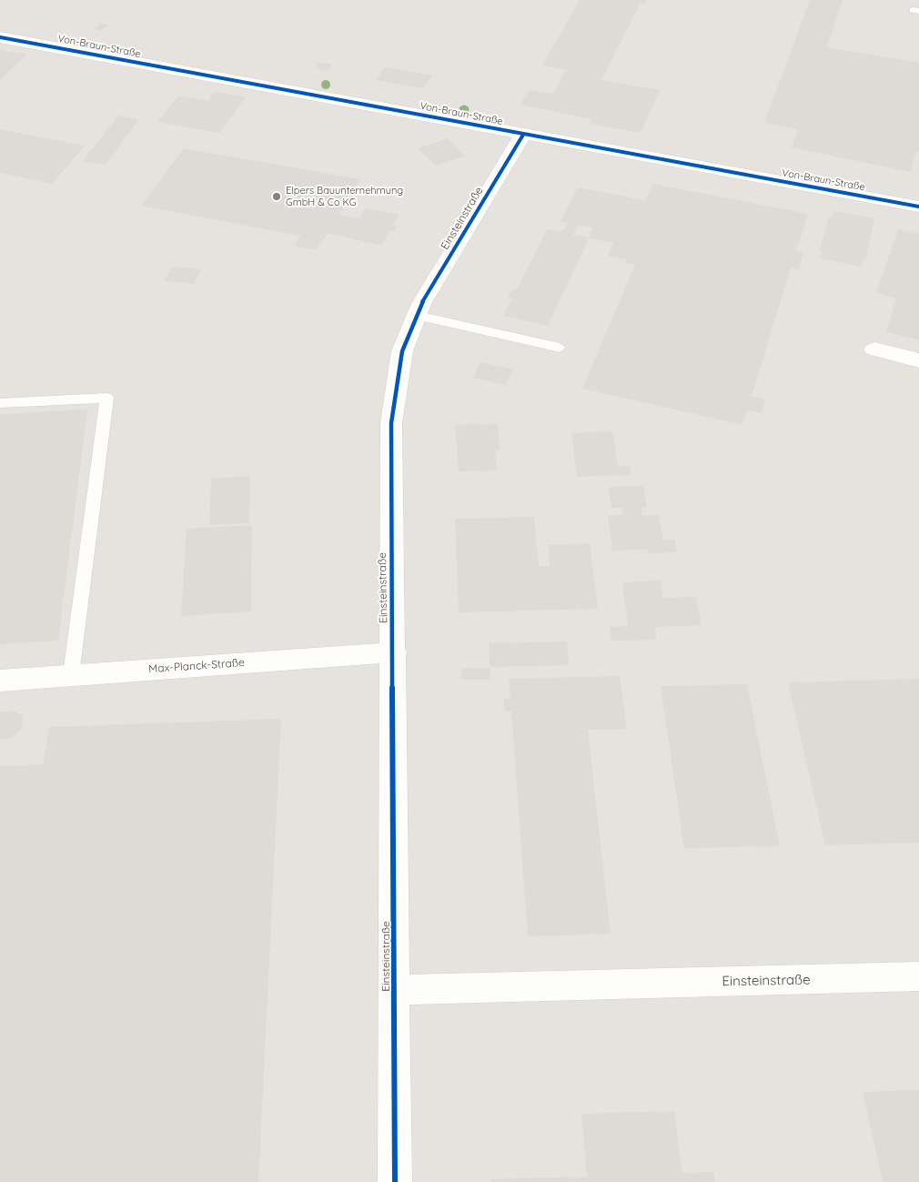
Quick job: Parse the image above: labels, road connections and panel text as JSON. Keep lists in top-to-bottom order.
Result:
{
  "streets": {
    "street": ["Von-Braun-Straße", "Einsteinstraße", "Max-Planck-Straße"]
  },
  "crossings": [
    ["Von-Braun-Straße", "Einsteinstraße"],
    ["Einsteinstraße", "Max-Planck-Straße"]
  ],
  "places": ["Elpers Bauunternehmung GmbH & Co KG"]
}
